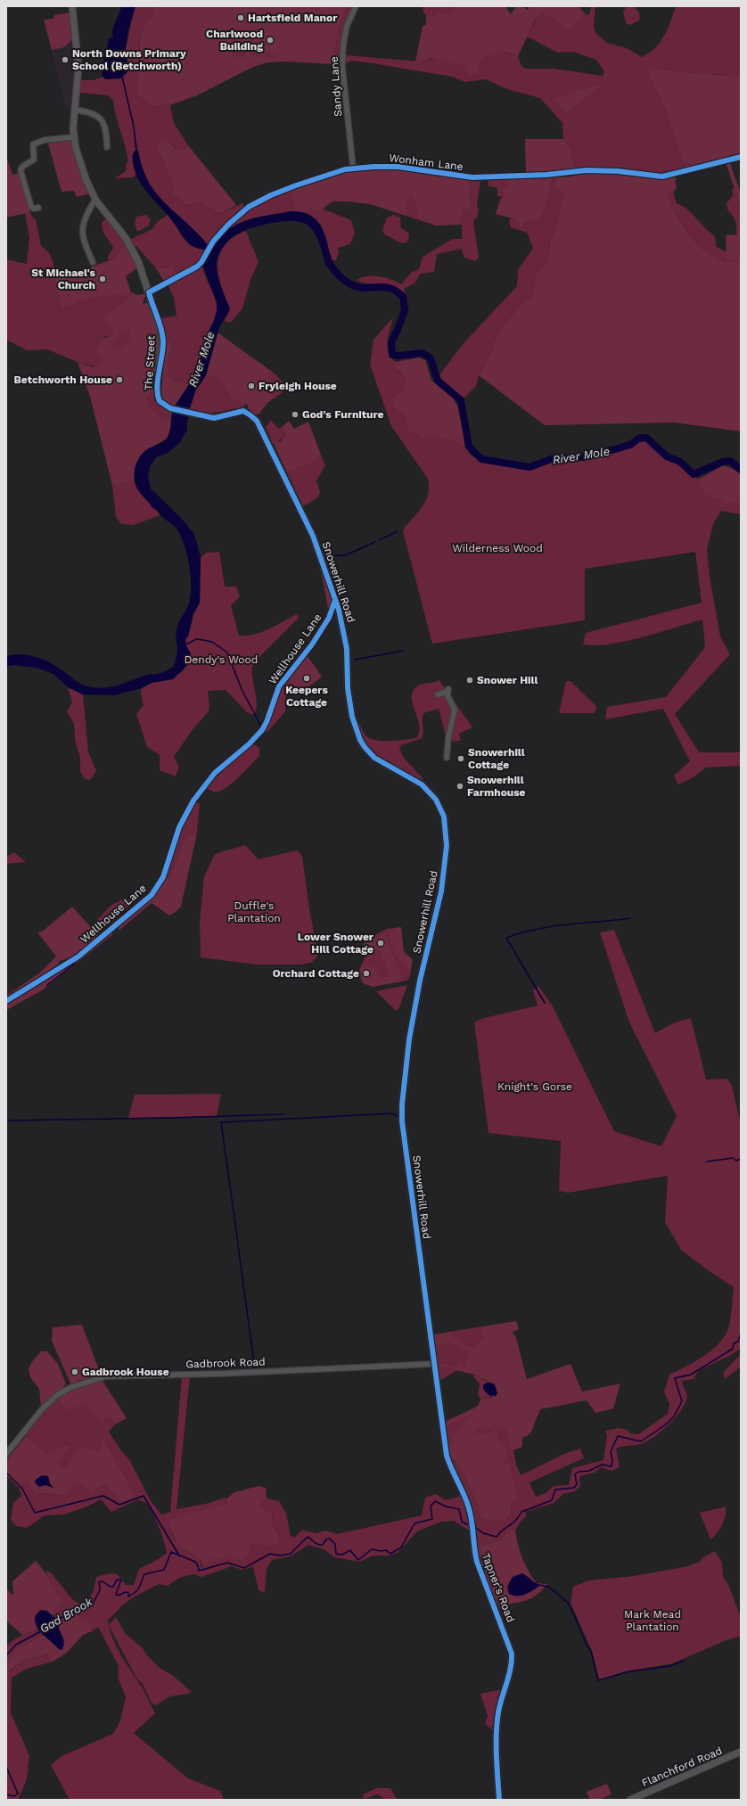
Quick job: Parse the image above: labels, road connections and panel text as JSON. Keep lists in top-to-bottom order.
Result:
{
  "streets": {
    "street": [
      "Sandy Lane",
      "Wonham Lane",
      "The Street",
      "Snowerhill Road",
      "Wellhouse Lane",
      "Gadbrook Road",
      "Tapner's Road",
      "Flanchford Road"
    ]
  },
  "crossings": [
    ["Sandy Lane", "Wonham Lane"],
    ["Wonham Lane", "The Street"],
    ["The Street", "Snowerhill Road"],
    ["Snowerhill Road", "Wellhouse Lane"],
    ["Snowerhill Road", "Gadbrook Road"],
    ["Snowerhill Road", "Tapner's Road"],
    ["Gadbrook Road", "Tapner's Road"]
  ],
  "water": ["River Mole", "Gad Brook"],
  "parks": [
    "Wilderness Wood",
    "Dendy's Wood",
    "Duffle's Plantation",
    "Knight's Gorse",
    "Mark Mead Plantation"
  ],
  "places": [
    "Hartsfield Manor",
    "Charlwood Building",
    "North Downs Primary School (Betchworth)",
    "St Michael's Church",
    "Betchworth House",
    "Fryleigh House",
    "God's Furniture",
    "Keepers Cottage",
    "Snower Hill",
    "Snowerhill Cottage",
    "Snowerhill Farmhouse",
    "Lower Snower Hill Cottage",
    "Orchard Cottage",
    "Gadbrook House"
  ]
}
